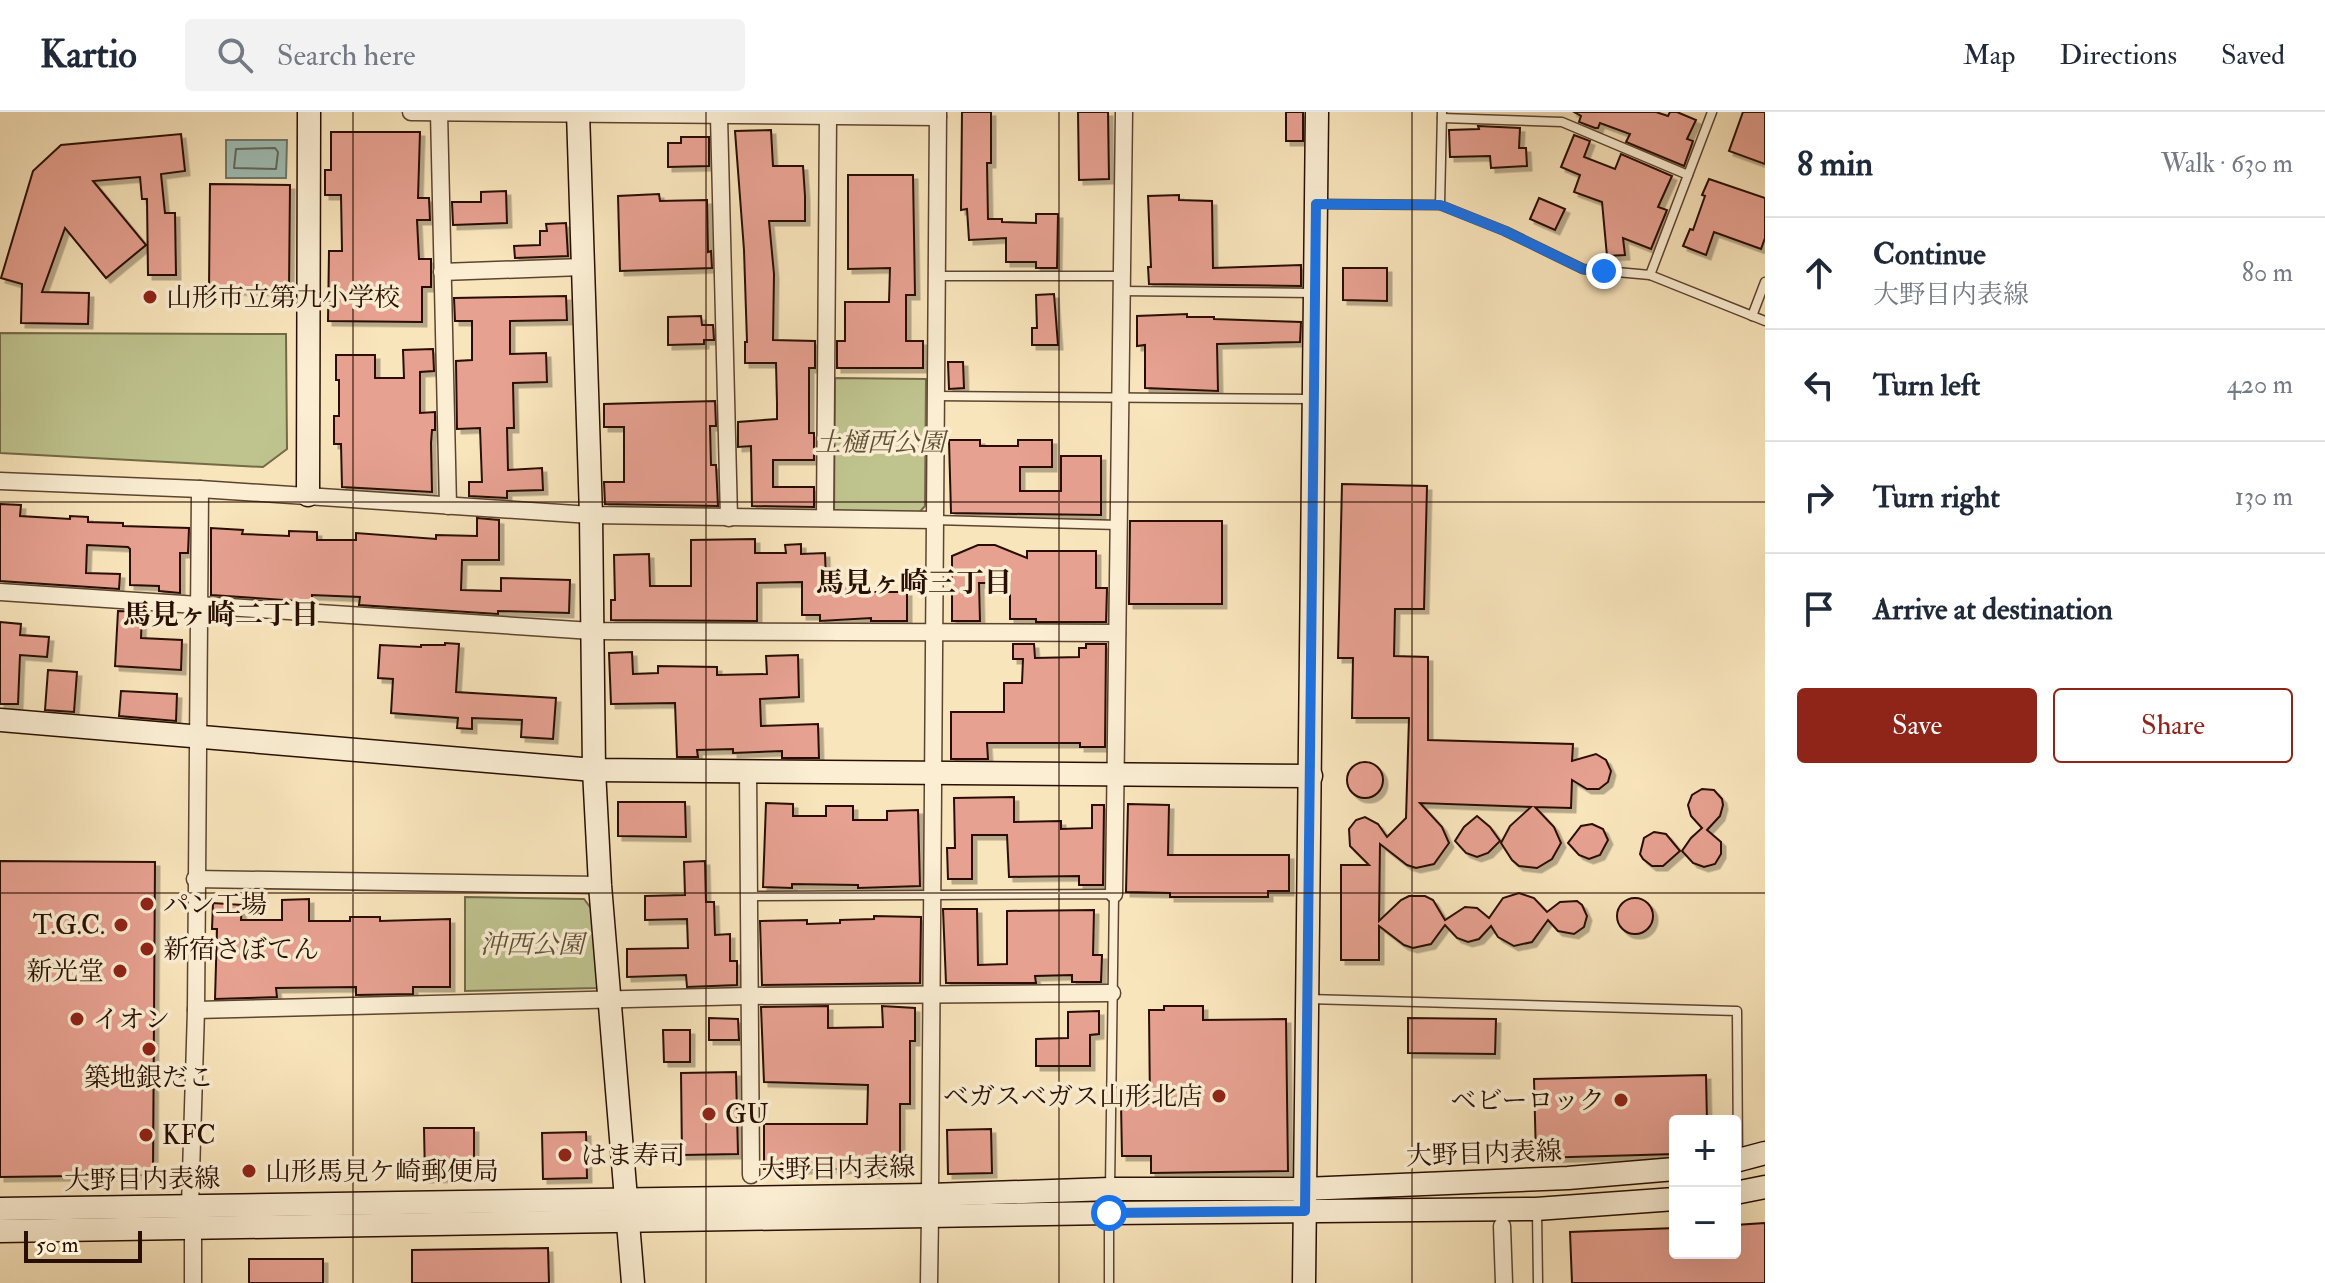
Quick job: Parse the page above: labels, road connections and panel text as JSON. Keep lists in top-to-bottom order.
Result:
{
  "streets": {
    "street": ["大野目内表線"]
  },
  "districts": ["馬見ヶ崎三丁目", "馬見ヶ崎二丁目"],
  "parks": ["土樋西公園", "沖西公園"],
  "places": [
    "山形市立第九小学校",
    "パン工場",
    "T.G.C.",
    "新宿さぼてん",
    "新光堂",
    "イオン",
    "築地銀だこ",
    "ベガスベガス山形北店",
    "ベビーロック",
    "GU",
    "KFC",
    "はま寿司",
    "山形馬見ケ崎郵便局"
  ],
  "scale_bar": "50 m",
  "page": {
    "header": "Kartio",
    "search": "Search here",
    "nav": ["Map", "Directions", "Saved"],
    "heading": ["8 min", "Walk · 630 m"],
    "list": [
      ["Continue", "大野目内表線", "80 m"],
      ["Turn left", "420 m"],
      ["Turn right", "130 m"],
      "Arrive at destination"
    ],
    "buttons": ["Save", "Share"],
    "map_buttons": ["+", "−"],
    "scale": "50 m"
  }
}
